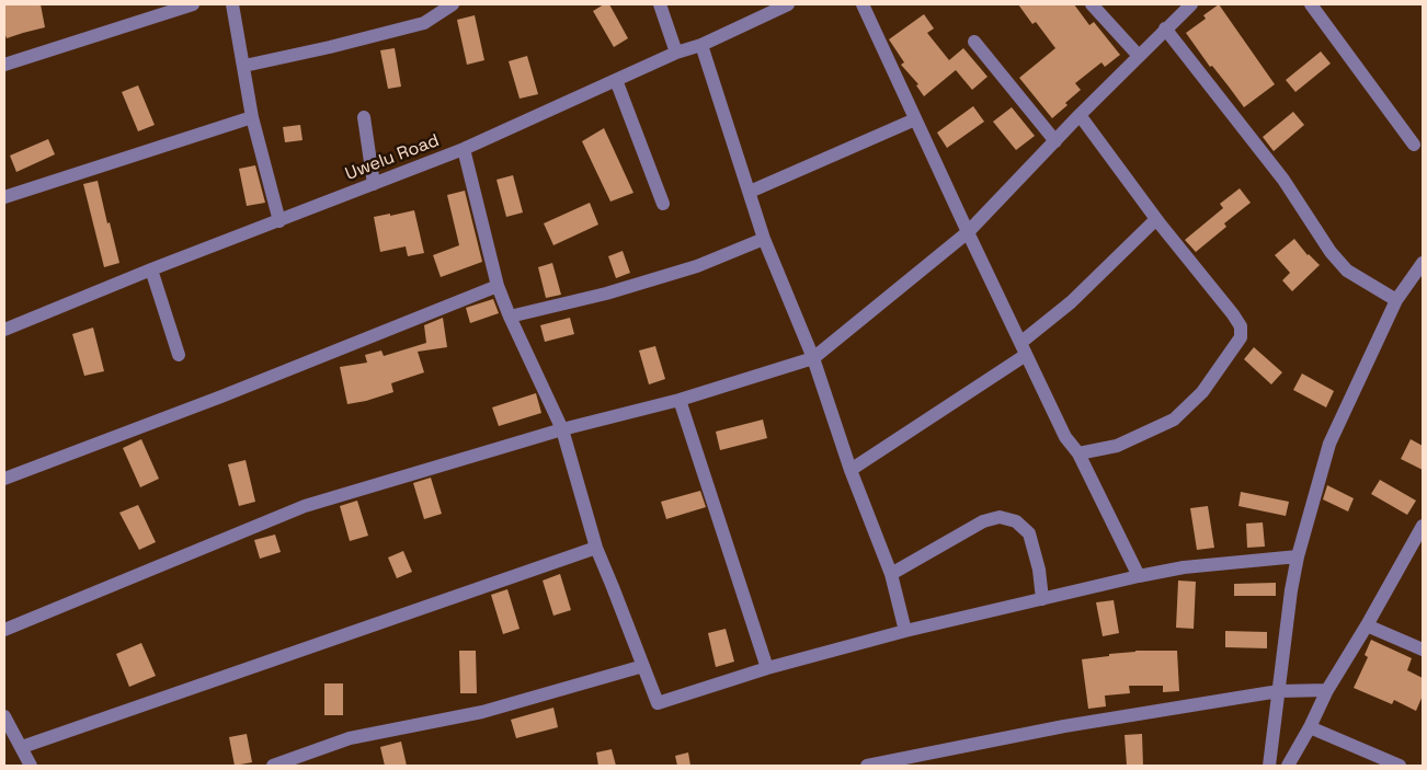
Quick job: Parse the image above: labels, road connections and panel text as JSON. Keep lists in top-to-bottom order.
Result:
{
  "streets": {
    "street": ["Uwelu Road"]
  }
}
